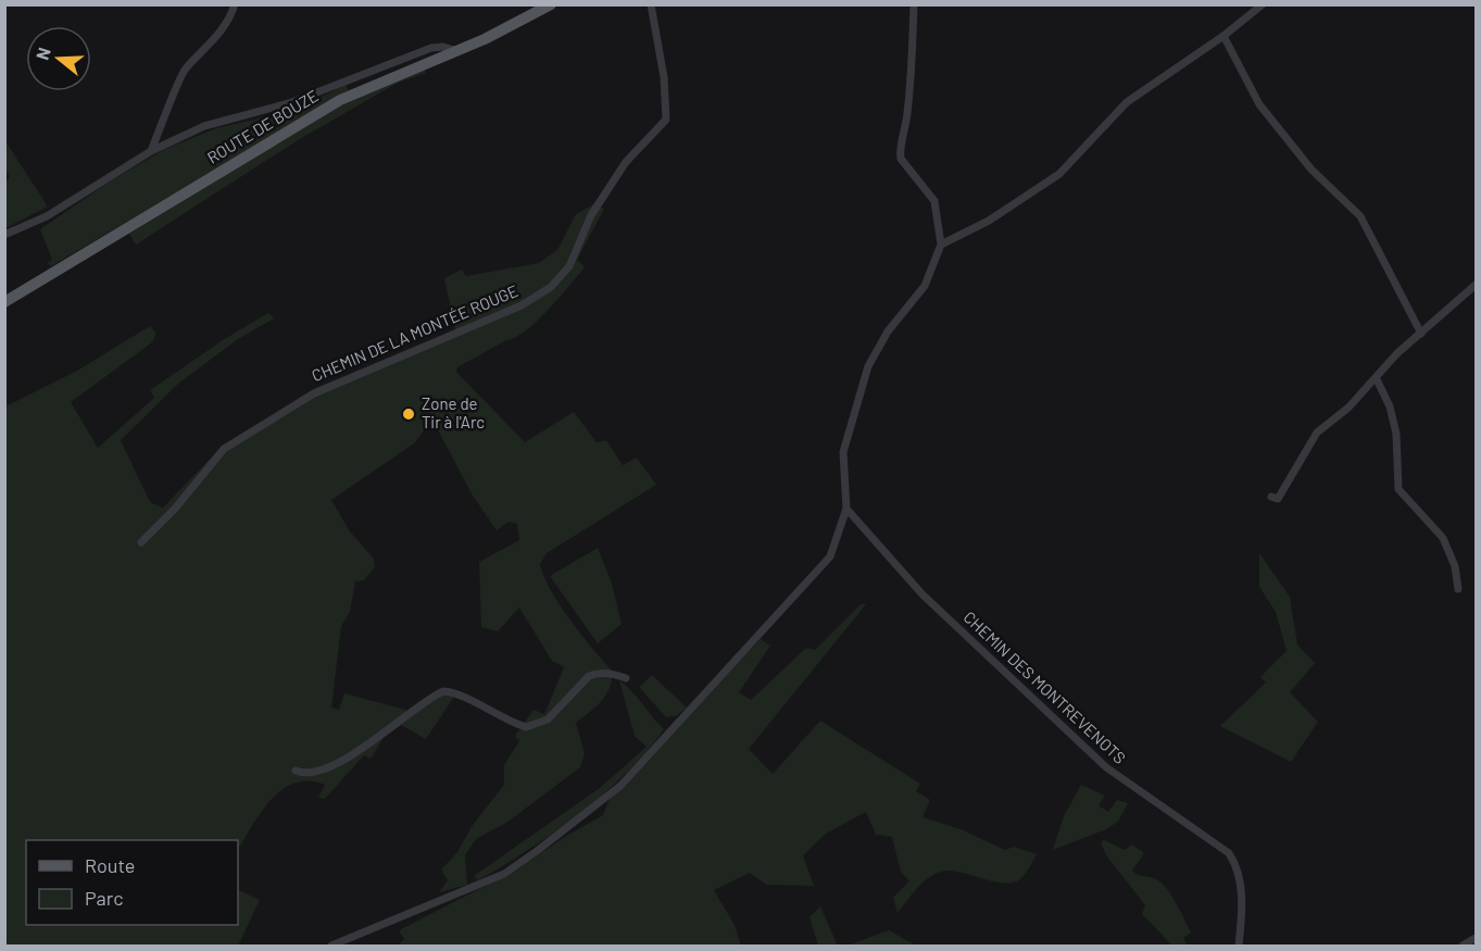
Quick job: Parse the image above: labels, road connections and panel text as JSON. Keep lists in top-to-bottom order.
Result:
{
  "streets": {
    "main road": ["ROUTE DE BOUZE"],
    "street": ["CHEMIN DE LA MONTÉE ROUGE", "CHEMIN DES MONTREVENOTS"]
  },
  "places": ["Zone de Tir à l'Arc"],
  "legend": ["Route", "Parc"],
  "north": "left"
}
